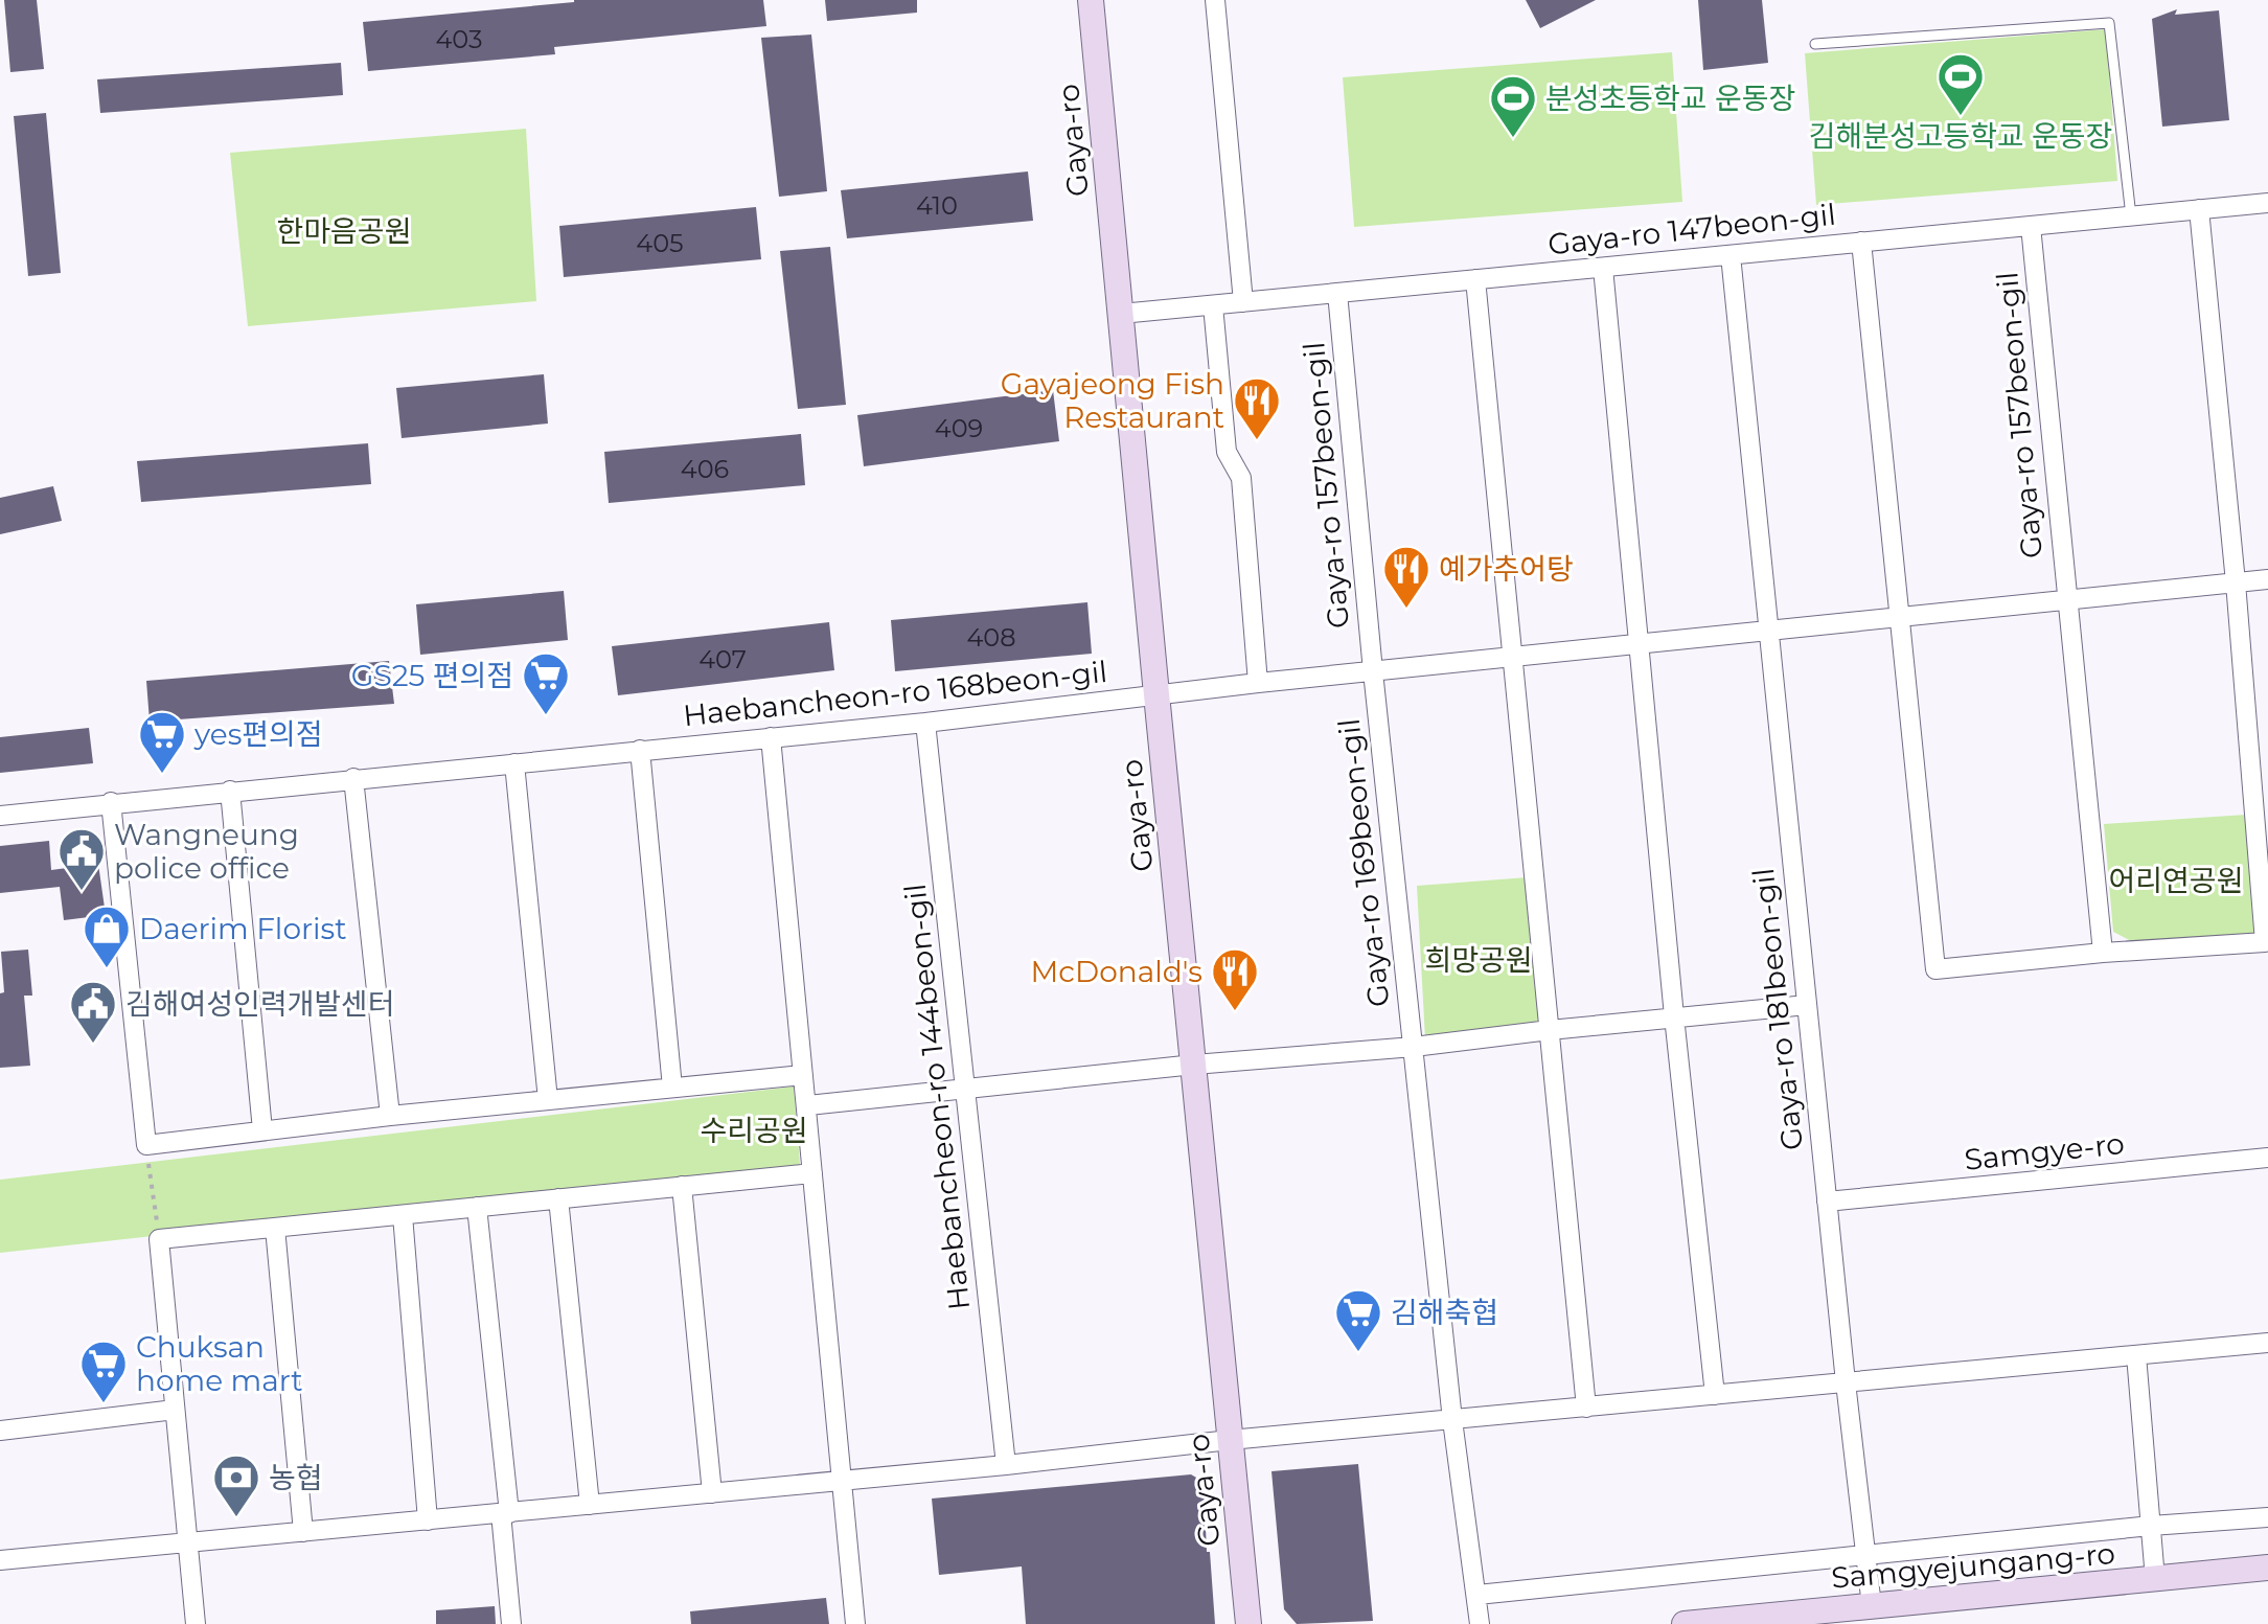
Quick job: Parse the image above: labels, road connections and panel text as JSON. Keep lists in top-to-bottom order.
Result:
{
  "streets": {
    "main road": ["Gaya-ro", "Samgyejungang-ro"],
    "street": [
      "Gaya-ro 147beon-gil",
      "Gaya-ro 157beon-gil",
      "Haebancheon-ro 168beon-gil",
      "Gaya-ro 169beon-gil",
      "Gaya-ro 181beon-gil",
      "Haebancheon-ro 144beon-gil",
      "Samgye-ro"
    ]
  },
  "crossings": [
    ["Gaya-ro", "Gaya-ro 147beon-gil"],
    ["Gaya-ro", "Gaya-ro 157beon-gil"],
    ["Gaya-ro", "Haebancheon-ro 168beon-gil"],
    ["Gaya-ro", "Gaya-ro 169beon-gil"],
    ["Gaya-ro 147beon-gil", "Gaya-ro 157beon-gil"],
    ["Gaya-ro 157beon-gil", "Haebancheon-ro 168beon-gil"],
    ["Gaya-ro 157beon-gil", "Gaya-ro 169beon-gil"],
    ["Gaya-ro 157beon-gil", "Gaya-ro 181beon-gil"],
    ["Haebancheon-ro 168beon-gil", "Haebancheon-ro 144beon-gil"],
    ["Gaya-ro 169beon-gil", "Gaya-ro 181beon-gil"],
    ["Gaya-ro 169beon-gil", "Haebancheon-ro 144beon-gil"],
    ["Gaya-ro 181beon-gil", "Samgye-ro"],
    ["Gaya-ro 181beon-gil", "Samgyejungang-ro"]
  ],
  "parks": [
    "한마음공원",
    "어리연공원",
    "희망공원",
    "수리공원"
  ],
  "places": {
    "sports": ["김해분성고등학교 운동장", "분성초등학교 운동장"],
    "restaurant": ["Gayajeong Fish Restaurant", "예가추어탕", "McDonald's"],
    "supermarket": [
      "GS25 편의점",
      "yes편의점",
      "김해축협",
      "Chuksan home mart"
    ],
    "public building": ["Wangneung police office", "김해여성인력개발센터"],
    "shop": ["Daerim Florist"],
    "bank": ["농협"]
  },
  "house_numbers": [
    "403",
    "410",
    "405",
    "409",
    "406",
    "408",
    "407"
  ]
}
